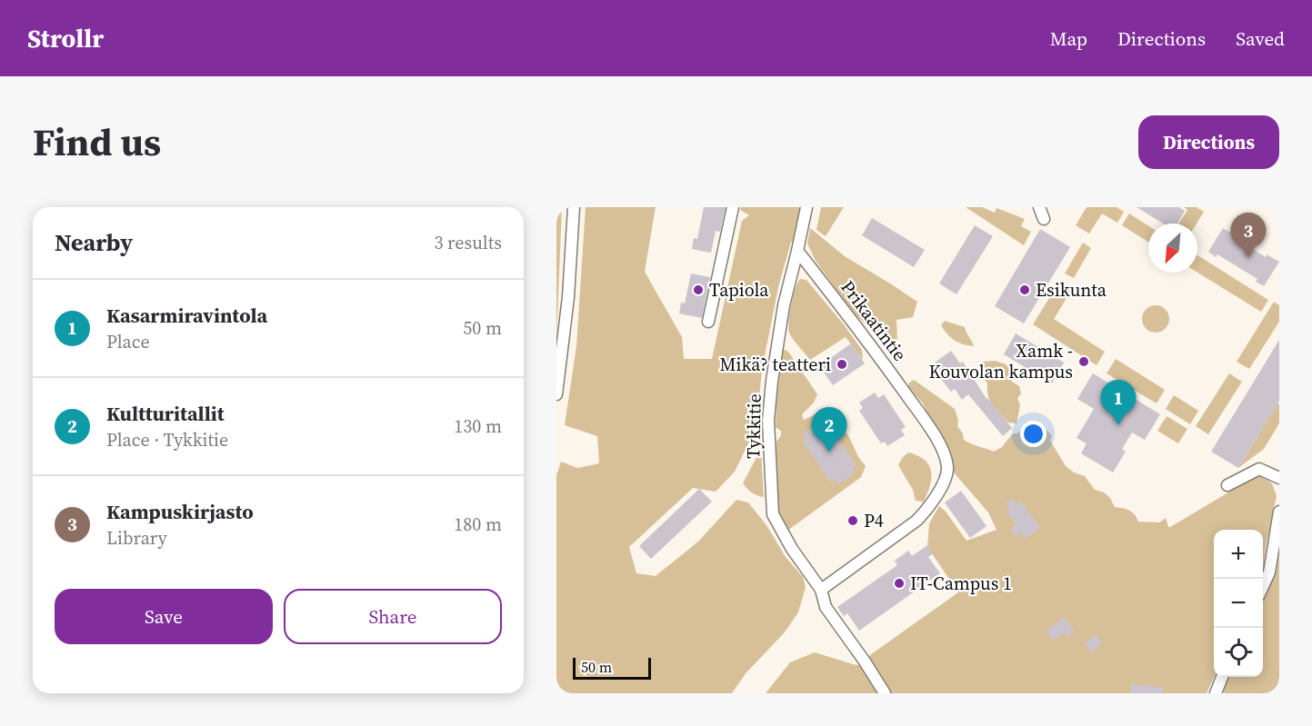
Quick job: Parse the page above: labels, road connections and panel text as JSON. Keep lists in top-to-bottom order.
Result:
{
  "streets": {
    "street": ["Prikaatintie", "Tykkitie"]
  },
  "crossings": [
    ["Prikaatintie", "Tykkitie"]
  ],
  "places": [
    "Tapiola",
    "Esikunta",
    "Xamk - Kouvolan kampus",
    "Mikä? teatteri",
    "P4",
    "IT-Campus 1"
  ],
  "scale_bar": "50 m",
  "north": "bottom left",
  "page": {
    "header": "Strollr",
    "nav": ["Map", "Directions", "Saved"],
    "title": "Find us",
    "buttons": [
      "Directions",
      ["Save", "Share"]
    ],
    "heading": ["Nearby", "3 results"],
    "pins": ["3", "1", "2"],
    "list": [
      {
        "mark": "1",
        "name": "Kasarmiravintola",
        "note": "Place",
        "value": "50 m"
      },
      {
        "mark": "2",
        "name": "Kultturitallit",
        "note": "Place · Tykkitie",
        "value": "130 m"
      },
      {
        "mark": "3",
        "name": "Kampuskirjasto",
        "note": "Library",
        "value": "180 m"
      }
    ],
    "map_buttons": ["+", "−"],
    "scale": "50 m"
  }
}
